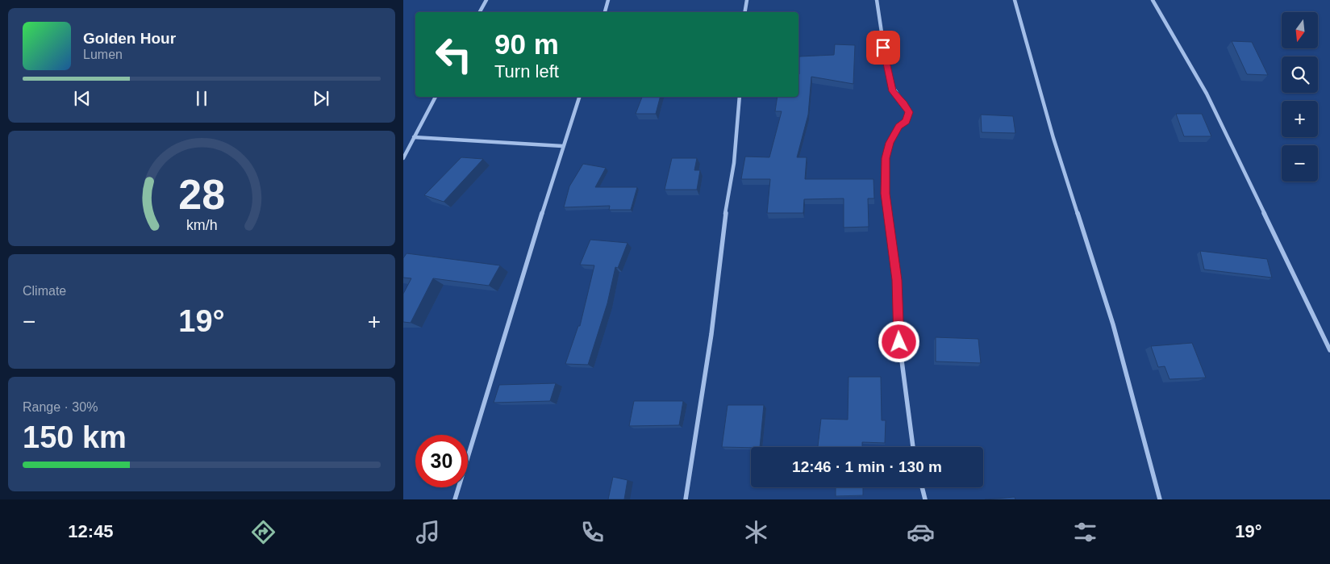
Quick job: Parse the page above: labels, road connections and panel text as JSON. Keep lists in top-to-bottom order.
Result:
{
  "north": "bottom",
  "page": {
    "map_buttons": ["+", "−"],
    "turn": ["90 m", "Turn left"],
    "song": ["Golden Hour", "Lumen"],
    "tile": [
      "Climate",
      ["Range · 30%", "150 km"]
    ],
    "heat": ["−", "19°", "+"],
    "limit": "30",
    "trip": "12:46 · 1 min · 130 m",
    "tabs": ["12:45", "19°"],
    "gauge": ["28", "km/h"]
  }
}
